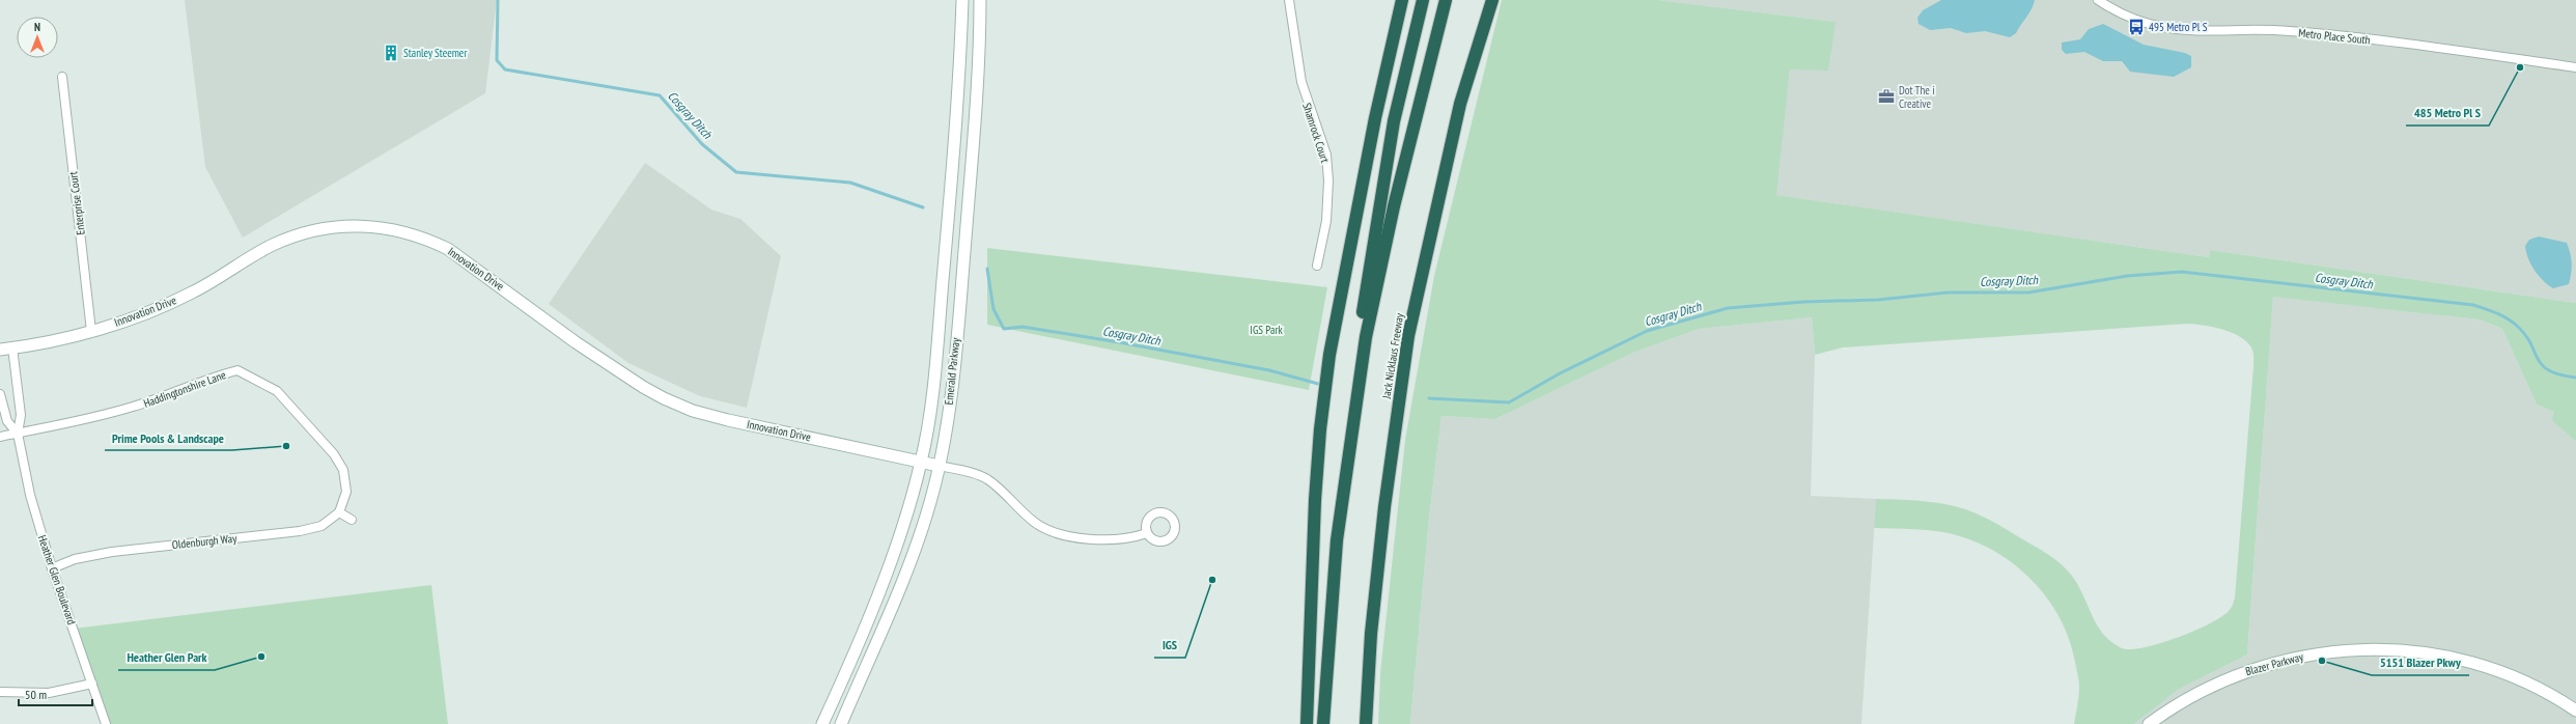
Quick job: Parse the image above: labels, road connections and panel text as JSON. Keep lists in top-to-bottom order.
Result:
{
  "streets": {
    "highway": ["Jack Nicklaus Freeway"],
    "main road": ["Innovation Drive", "Emerald Parkway", "Blazer Parkway"],
    "street": [
      "Metro Place South",
      "Shamrock Court",
      "Enterprise Court",
      "Haddingtonshire Lane",
      "Oldenburgh Way",
      "Heather Glen Boulevard"
    ]
  },
  "crossings": [
    ["Enterprise Court", "Innovation Drive"],
    ["Innovation Drive", "Emerald Parkway"],
    ["Innovation Drive", "Heather Glen Boulevard"],
    ["Haddingtonshire Lane", "Oldenburgh Way"],
    ["Haddingtonshire Lane", "Heather Glen Boulevard"],
    ["Oldenburgh Way", "Heather Glen Boulevard"]
  ],
  "water": ["Cosgray Ditch"],
  "parks": ["IGS Park"],
  "places": {
    "bus stop": ["495 Metro Pl S"],
    "building": ["Stanley Steemer"],
    "other": [
      "485 Metro Pl S",
      "Prime Pools & Landscape",
      "IGS",
      "Heather Glen Park",
      "5151 Blazer Pkwy"
    ],
    "office": ["Dot The i Creative"]
  },
  "scale_bar": "50 m",
  "north": "top"
}
